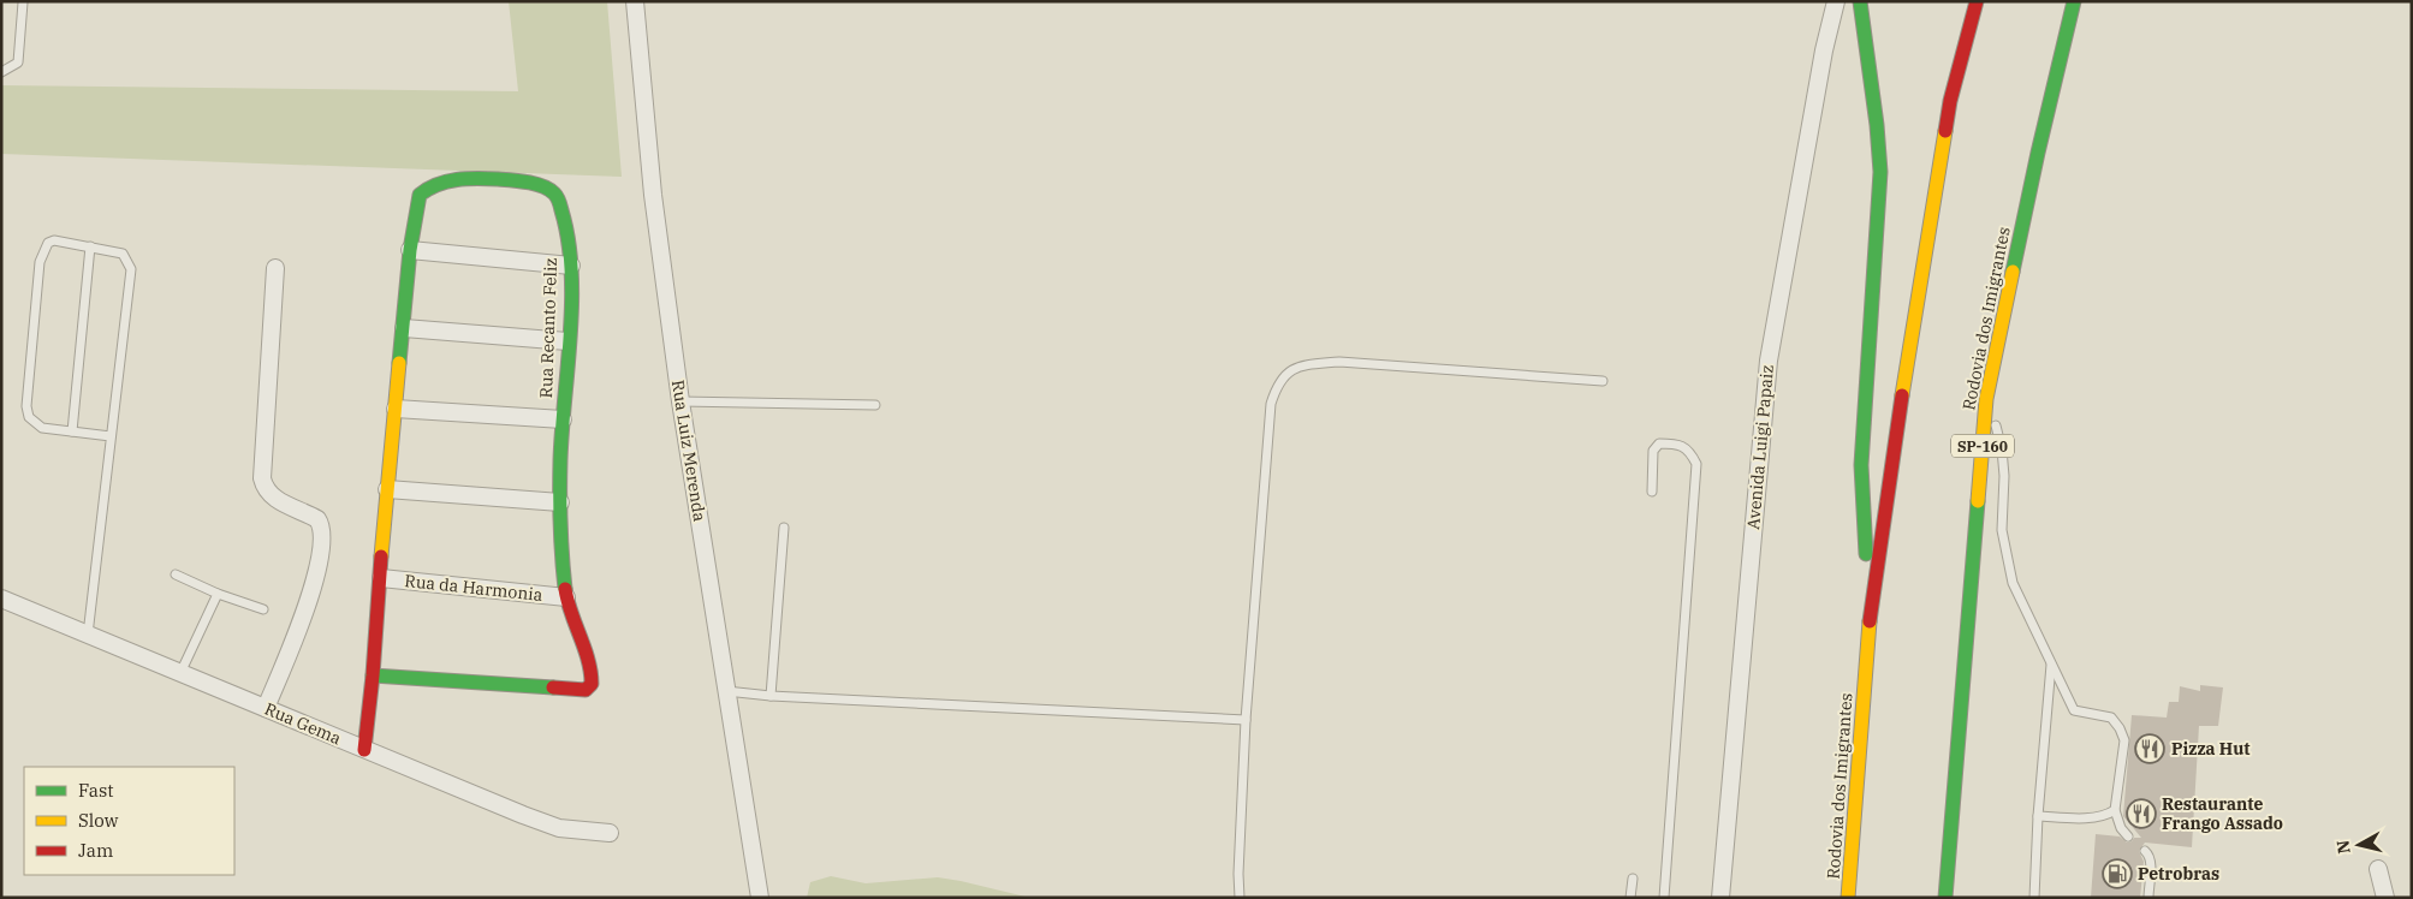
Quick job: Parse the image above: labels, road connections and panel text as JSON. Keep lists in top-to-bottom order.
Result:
{
  "streets": {
    "main road": ["Rodovia dos Imigrantes", "Rua Recanto Feliz", "SP-160"],
    "street": [
      "Avenida Luigi Papaiz",
      "Rua Luiz Merenda",
      "Rua da Harmonia",
      "Rua Gema"
    ]
  },
  "crossings": [
    ["Rua Recanto Feliz", "Rua da Harmonia"],
    ["Rua Recanto Feliz", "Rua Gema"]
  ],
  "places": {
    "restaurant": ["Pizza Hut", "Restaurante Frango Assado"],
    "fuel station": ["Petrobras"]
  },
  "legend": ["Fast", "Slow", "Jam"],
  "north": "left"
}
